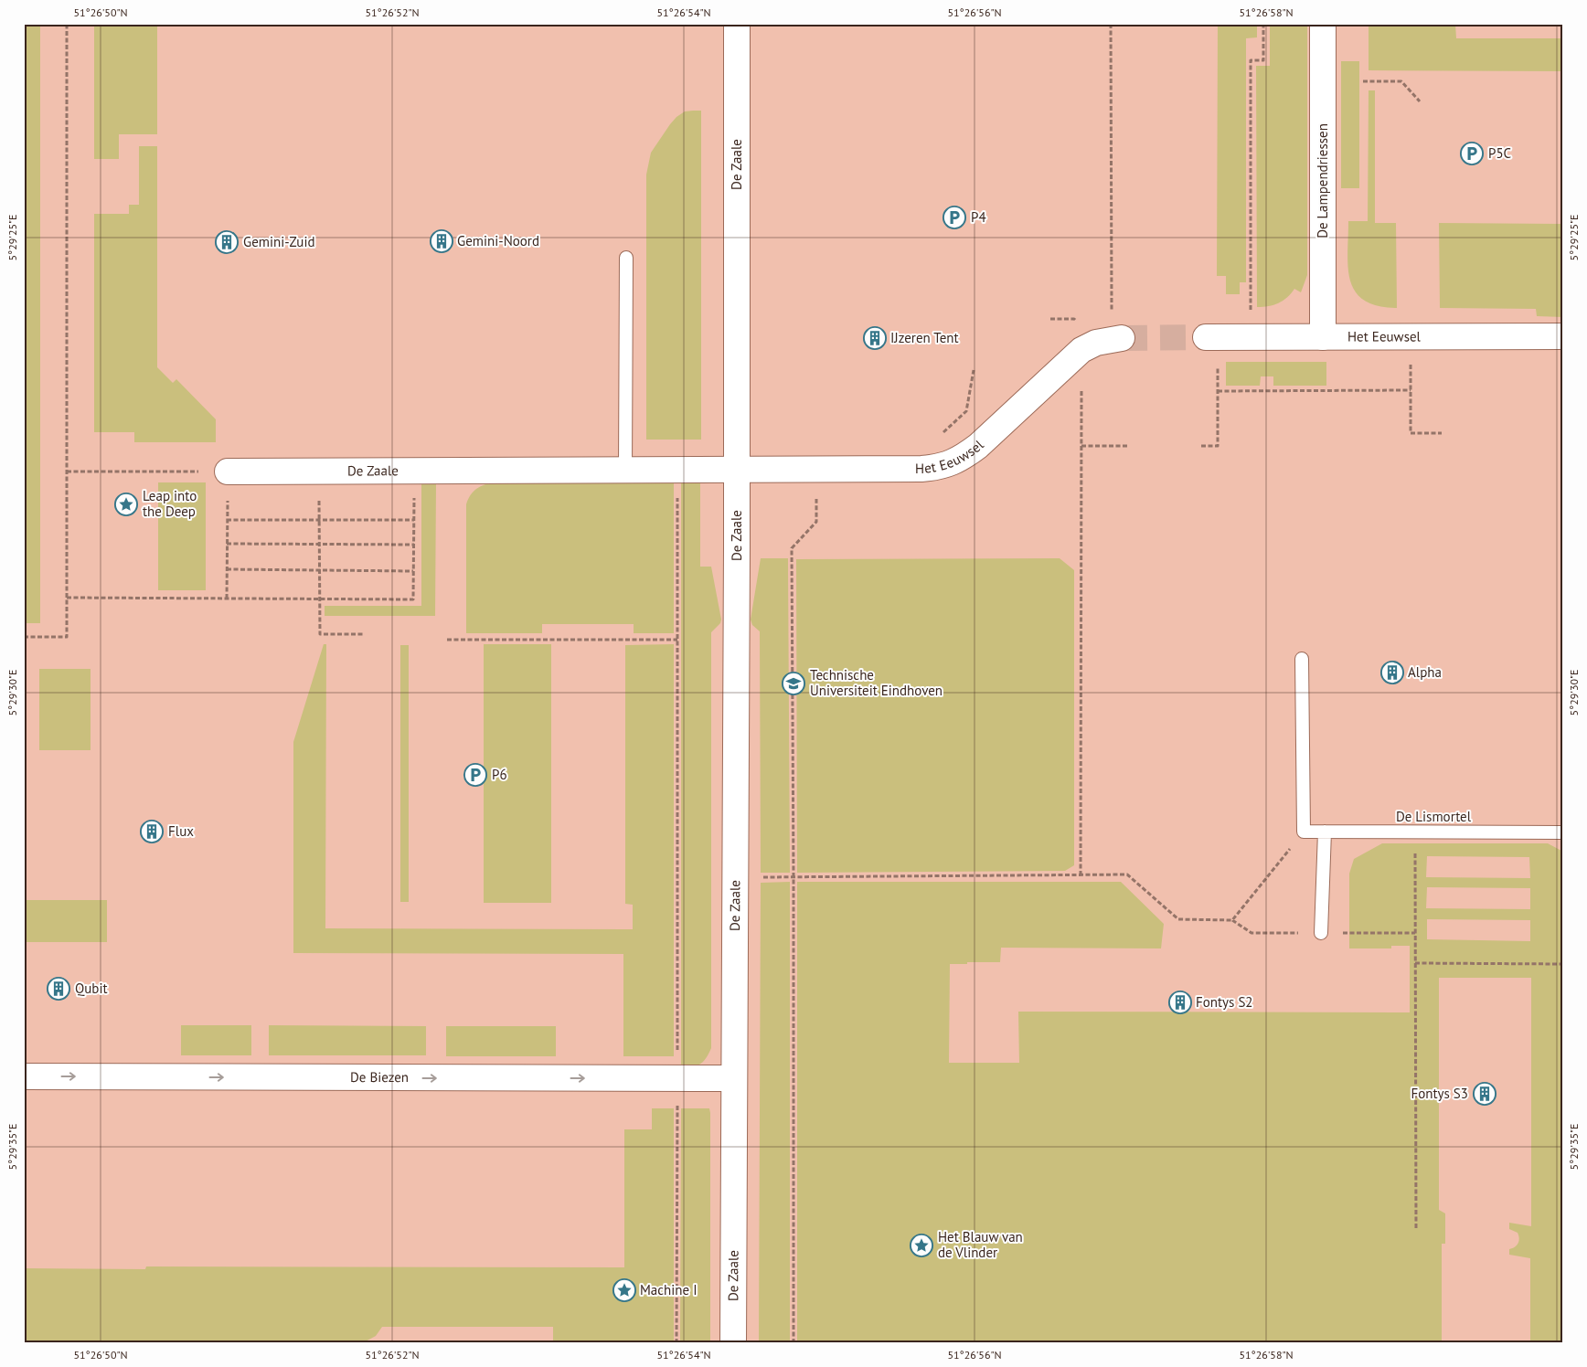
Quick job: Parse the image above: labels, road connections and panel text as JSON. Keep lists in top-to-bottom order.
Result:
{
  "streets": {
    "street": [
      "De Zaale",
      "De Lampendriessen",
      "Het Eeuwsel",
      "De Biezen"
    ],
    "lane": ["De Lismortel"]
  },
  "crossings": [
    ["De Zaale", "Het Eeuwsel"],
    ["De Zaale", "De Biezen"],
    ["De Lampendriessen", "Het Eeuwsel"]
  ],
  "one_way": ["De Biezen"],
  "places": {
    "parking": ["P5C", "P4", "P6"],
    "building": [
      "Gemini-Noord",
      "Gemini-Zuid",
      "IJzeren Tent",
      "Alpha",
      "Flux",
      "Qubit",
      "Fontys S2",
      "Fontys S3"
    ],
    "place": ["Leap into the Deep", "Het Blauw van de Vlinder", "Machine I"],
    "school or university": ["Technische Universiteit Eindhoven"]
  },
  "coordinates": [
    "51°26'50\"N",
    "51°26'52\"N",
    "51°26'54\"N",
    "51°26'56\"N",
    "51°26'58\"N",
    "5°29'25\"E",
    "5°29'30\"E",
    "5°29'35\"E"
  ]
}
